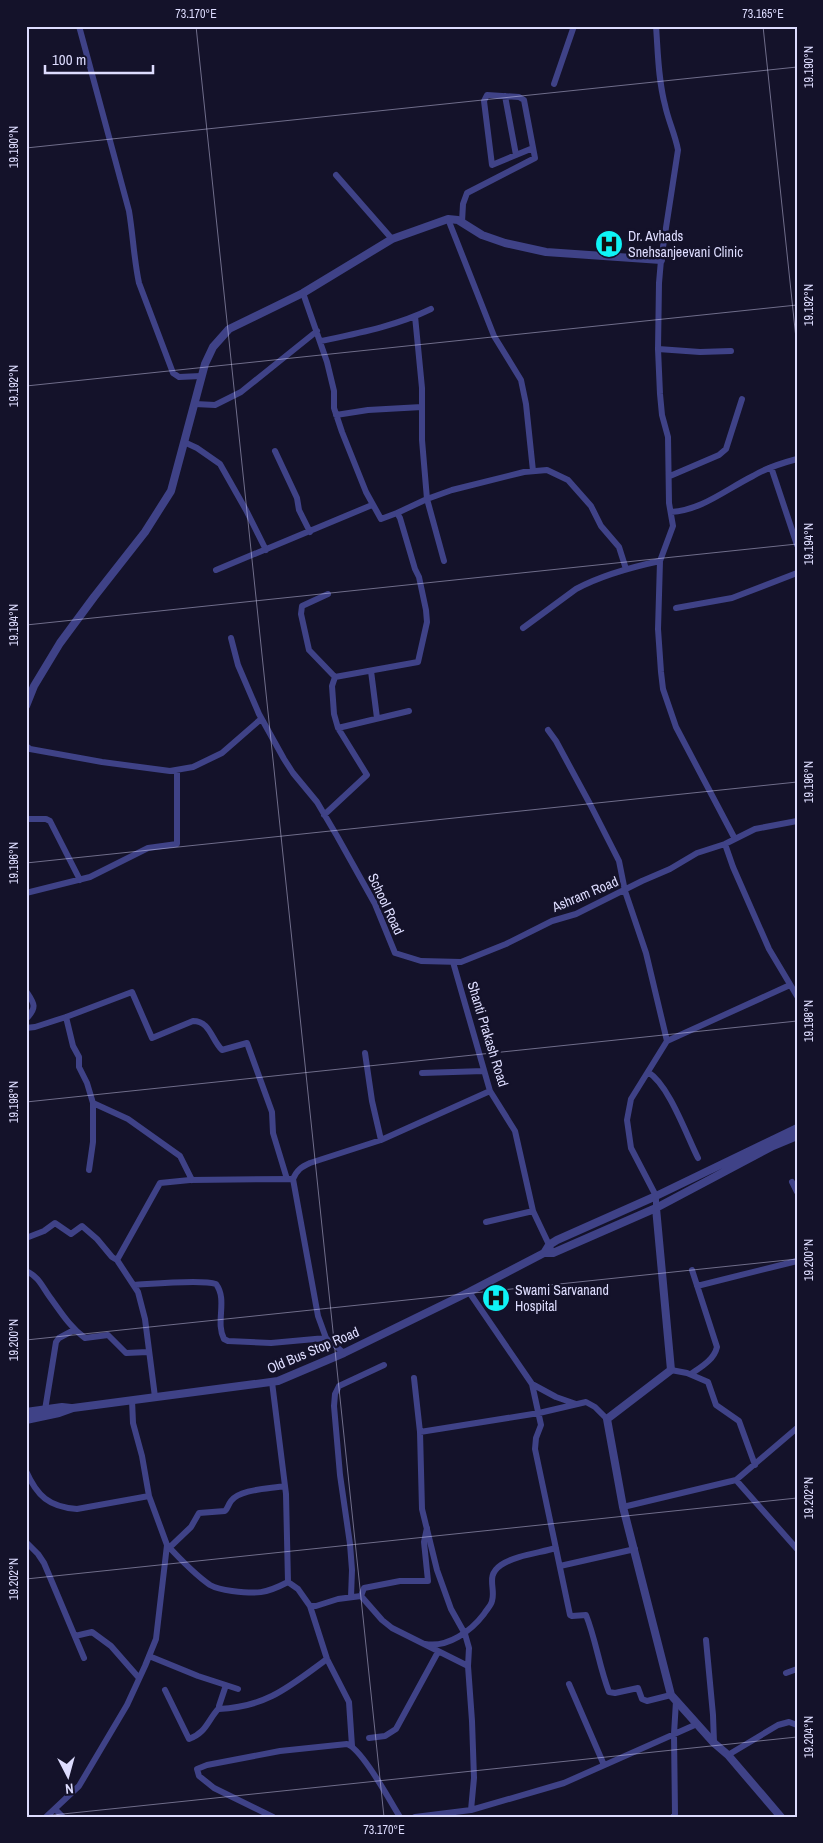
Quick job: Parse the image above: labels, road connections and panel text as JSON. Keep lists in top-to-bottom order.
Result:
{
  "streets": {
    "street": [
      "Ashram Road",
      "School Road",
      "Shanti Prakash Road",
      "Old Bus Stop Road"
    ]
  },
  "crossings": [
    ["Ashram Road", "School Road"],
    ["Ashram Road", "Shanti Prakash Road"],
    ["School Road", "Shanti Prakash Road"],
    ["Shanti Prakash Road", "Old Bus Stop Road"]
  ],
  "places": {
    "hospital": ["Dr. Avhads Snehsanjeevani Clinic", "Swami Sarvanand Hospital"]
  },
  "scale_bar": "100 m",
  "north": "bottom",
  "coordinates": [
    "73.170°E",
    "73.165°E",
    "19.190°N",
    "19.192°N",
    "19.194°N",
    "19.196°N",
    "19.198°N",
    "19.200°N",
    "19.202°N",
    "19.204°N"
  ]
}
